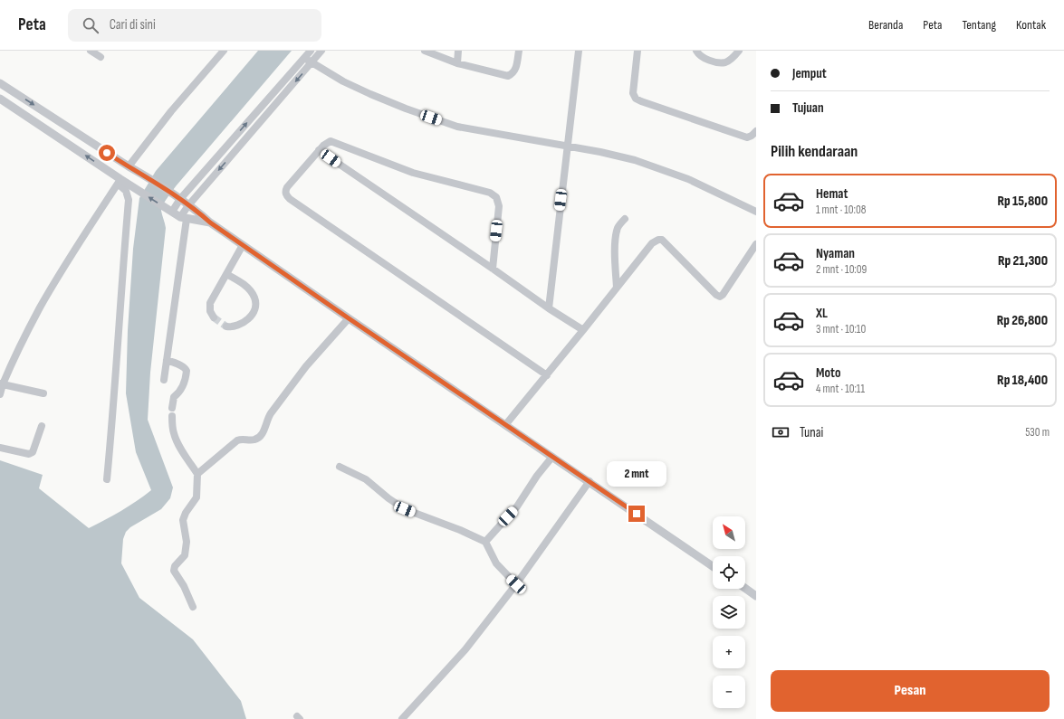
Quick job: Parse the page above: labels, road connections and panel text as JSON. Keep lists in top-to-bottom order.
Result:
{
  "north": "top left",
  "page": {
    "header": "Peta",
    "search": "Cari di sini",
    "nav": [
      "Beranda",
      "Peta",
      "Tentang",
      "Kontak"
    ],
    "banner": ["Jemput", "Tujuan"],
    "heading": "Pilih kendaraan",
    "list": [
      {
        "name": "Hemat",
        "note": "1 mnt · 10:08",
        "value": "Rp 15,800"
      },
      {
        "name": "Nyaman",
        "note": "2 mnt · 10:09",
        "value": "Rp 21,300"
      },
      {
        "name": "XL",
        "note": "3 mnt · 10:10",
        "value": "Rp 26,800"
      },
      {
        "name": "Moto",
        "note": "4 mnt · 10:11",
        "value": "Rp 18,400"
      }
    ],
    "pay": ["Tunai", "530 m"],
    "bubble": "2 mnt",
    "map_buttons": ["+", "−"],
    "buttons": "Pesan"
  }
}
